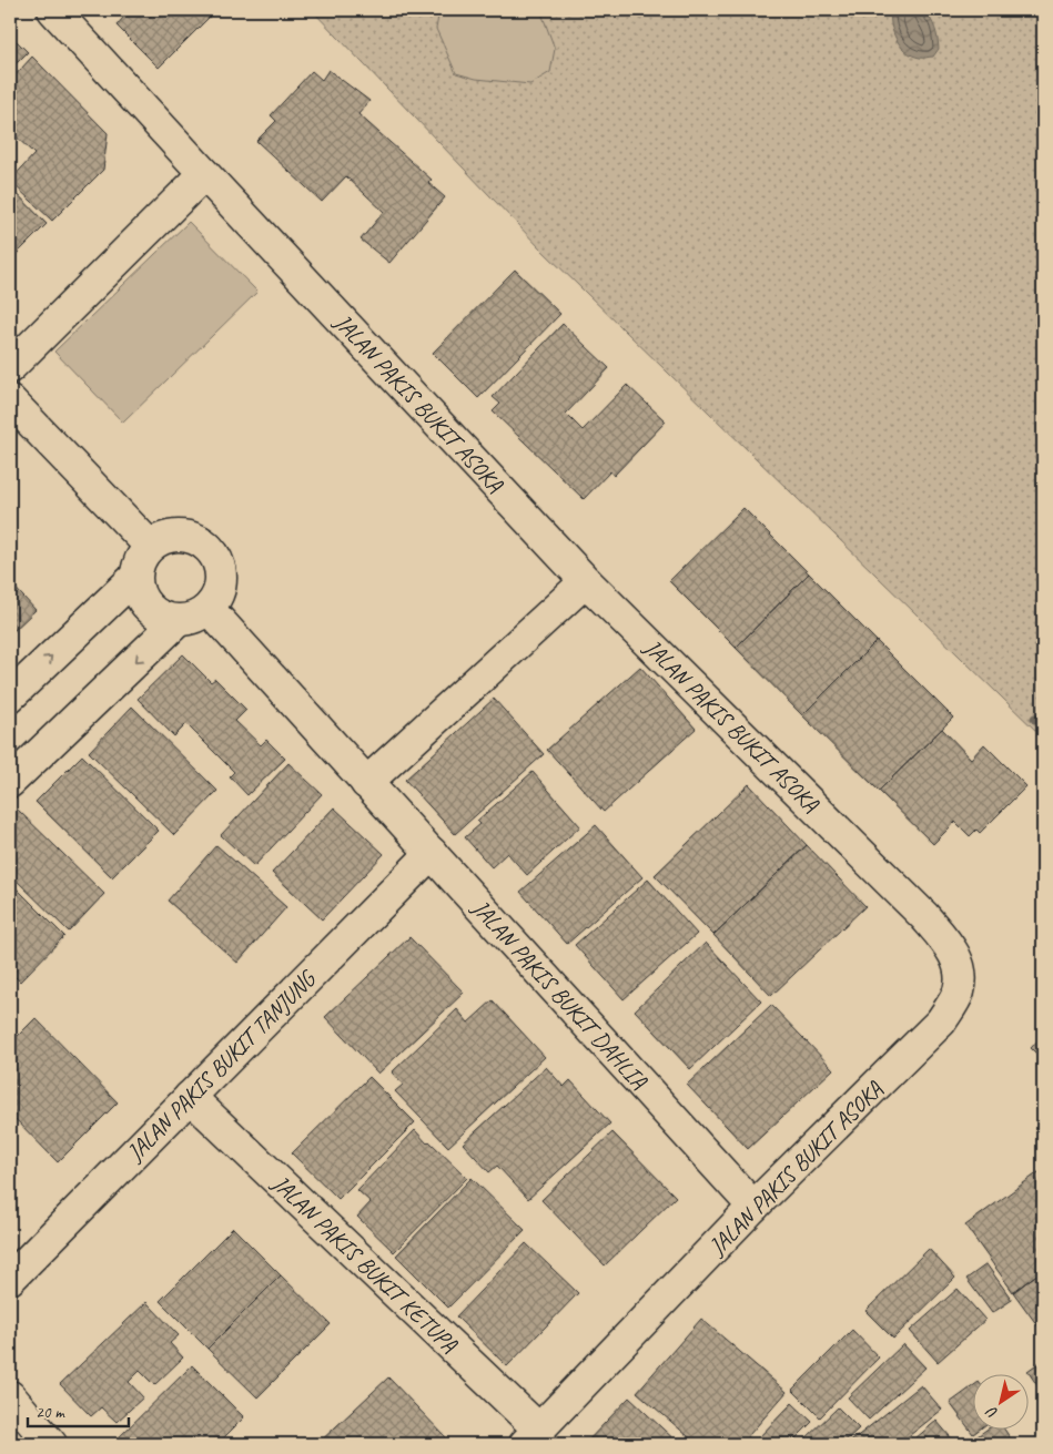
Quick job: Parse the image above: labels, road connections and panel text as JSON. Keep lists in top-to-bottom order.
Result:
{
  "streets": {
    "street": [
      "JALAN PAKIS BUKIT ASOKA",
      "JALAN PAKIS BUKIT DAHLIA",
      "JALAN PAKIS BUKIT TANJUNG",
      "JALAN PAKIS BUKIT KETUPA"
    ]
  },
  "crossings": [
    ["JALAN PAKIS BUKIT ASOKA", "JALAN PAKIS BUKIT DAHLIA"],
    ["JALAN PAKIS BUKIT ASOKA", "JALAN PAKIS BUKIT KETUPA"],
    ["JALAN PAKIS BUKIT DAHLIA", "JALAN PAKIS BUKIT TANJUNG"],
    ["JALAN PAKIS BUKIT TANJUNG", "JALAN PAKIS BUKIT KETUPA"]
  ],
  "scale_bar": "20 m",
  "north": "bottom left"
}
